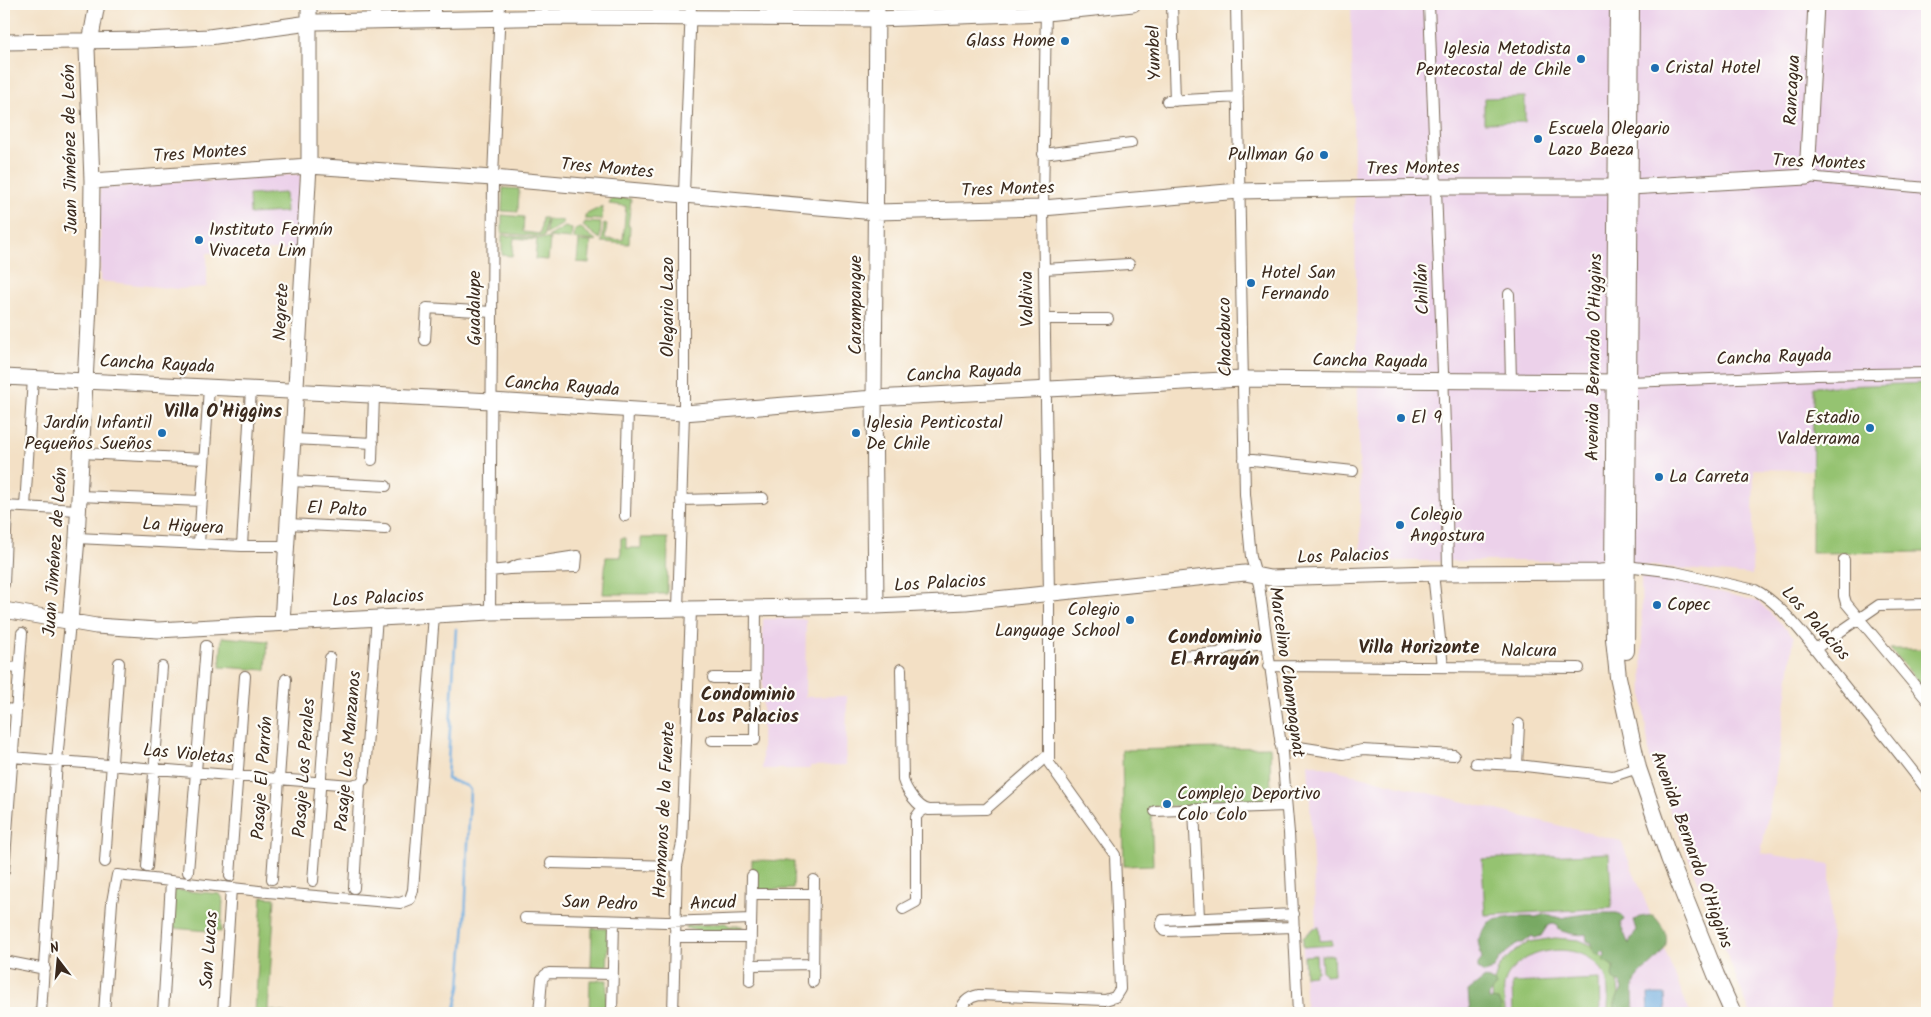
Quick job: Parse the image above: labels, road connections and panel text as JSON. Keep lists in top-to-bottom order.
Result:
{
  "streets": {
    "main road": [
      "Yumbel",
      "Rancagua",
      "Juan Jiménez de León",
      "Tres Montes",
      "Carampangue",
      "Negrete",
      "Avenida Bernardo O'Higgins",
      "Cancha Rayada",
      "Los Palacios"
    ],
    "street": [
      "Chillán",
      "Valdivia",
      "Olegario Lazo",
      "Guadalupe",
      "Chacabuco",
      "El Palto",
      "La Higuera",
      "Nalcura",
      "Marcelino Champagnat",
      "Pasaje Los Manzanos",
      "Las Violetas",
      "Pasaje Los Perales",
      "Pasaje El Parrón",
      "Hermanos de la Fuente",
      "San Pedro",
      "Ancud",
      "San Lucas"
    ]
  },
  "crossings": [
    ["Yumbel", "Juan Jiménez de León"],
    ["Yumbel", "Valdivia"],
    ["Yumbel", "Carampangue"],
    ["Yumbel", "Olegario Lazo"],
    ["Yumbel", "Guadalupe"],
    ["Yumbel", "Negrete"],
    ["Yumbel", "Chacabuco"],
    ["Rancagua", "Tres Montes"],
    ["Juan Jiménez de León", "Tres Montes"],
    ["Juan Jiménez de León", "Cancha Rayada"],
    ["Juan Jiménez de León", "La Higuera"],
    ["Juan Jiménez de León", "Los Palacios"],
    ["Juan Jiménez de León", "Las Violetas"],
    ["Tres Montes", "Chillán"],
    ["Tres Montes", "Valdivia"],
    ["Tres Montes", "Carampangue"],
    ["Tres Montes", "Olegario Lazo"],
    ["Tres Montes", "Guadalupe"],
    ["Tres Montes", "Negrete"],
    ["Tres Montes", "Chacabuco"],
    ["Tres Montes", "Avenida Bernardo O'Higgins"],
    ["Chillán", "Cancha Rayada"],
    ["Chillán", "Los Palacios"],
    ["Chillán", "Nalcura"],
    ["Valdivia", "Cancha Rayada"],
    ["Valdivia", "Los Palacios"],
    ["Carampangue", "Cancha Rayada"],
    ["Carampangue", "Los Palacios"],
    ["Olegario Lazo", "Cancha Rayada"],
    ["Olegario Lazo", "Los Palacios"],
    ["Olegario Lazo", "Hermanos de la Fuente"],
    ["Guadalupe", "Cancha Rayada"],
    ["Guadalupe", "Los Palacios"],
    ["Negrete", "Cancha Rayada"],
    ["Negrete", "El Palto"],
    ["Negrete", "La Higuera"],
    ["Negrete", "Los Palacios"],
    ["Chacabuco", "Cancha Rayada"],
    ["Chacabuco", "Los Palacios"],
    ["Chacabuco", "Marcelino Champagnat"],
    ["Avenida Bernardo O'Higgins", "Cancha Rayada"],
    ["Avenida Bernardo O'Higgins", "Los Palacios"],
    ["Los Palacios", "Marcelino Champagnat"],
    ["Los Palacios", "Pasaje Los Manzanos"],
    ["Los Palacios", "Hermanos de la Fuente"],
    ["Nalcura", "Marcelino Champagnat"],
    ["Pasaje Los Manzanos", "Las Violetas"],
    ["Las Violetas", "Pasaje Los Perales"],
    ["Las Violetas", "Pasaje El Parrón"],
    ["Hermanos de la Fuente", "San Pedro"],
    ["Hermanos de la Fuente", "Ancud"],
    ["San Pedro", "Ancud"]
  ],
  "districts": [
    "Villa O'Higgins",
    "Condominio El Arrayán",
    "Villa Horizonte",
    "Condominio Los Palacios"
  ],
  "places": [
    "Glass Home",
    "Iglesia Metodista Pentecostal de Chile",
    "Cristal Hotel",
    "Escuela Olegario Lazo Baeza",
    "Pullman Go",
    "Instituto Fermín Vivaceta Lim",
    "Hotel San Fernando",
    "El 9",
    "Estadio Valderrama",
    "Jardín Infantil Pequeños Sueños",
    "Iglesia Penticostal De Chile",
    "La Carreta",
    "Colegio Angostura",
    "Copec",
    "Colegio Language School",
    "Complejo Deportivo Colo Colo"
  ],
  "north": "top"
}
